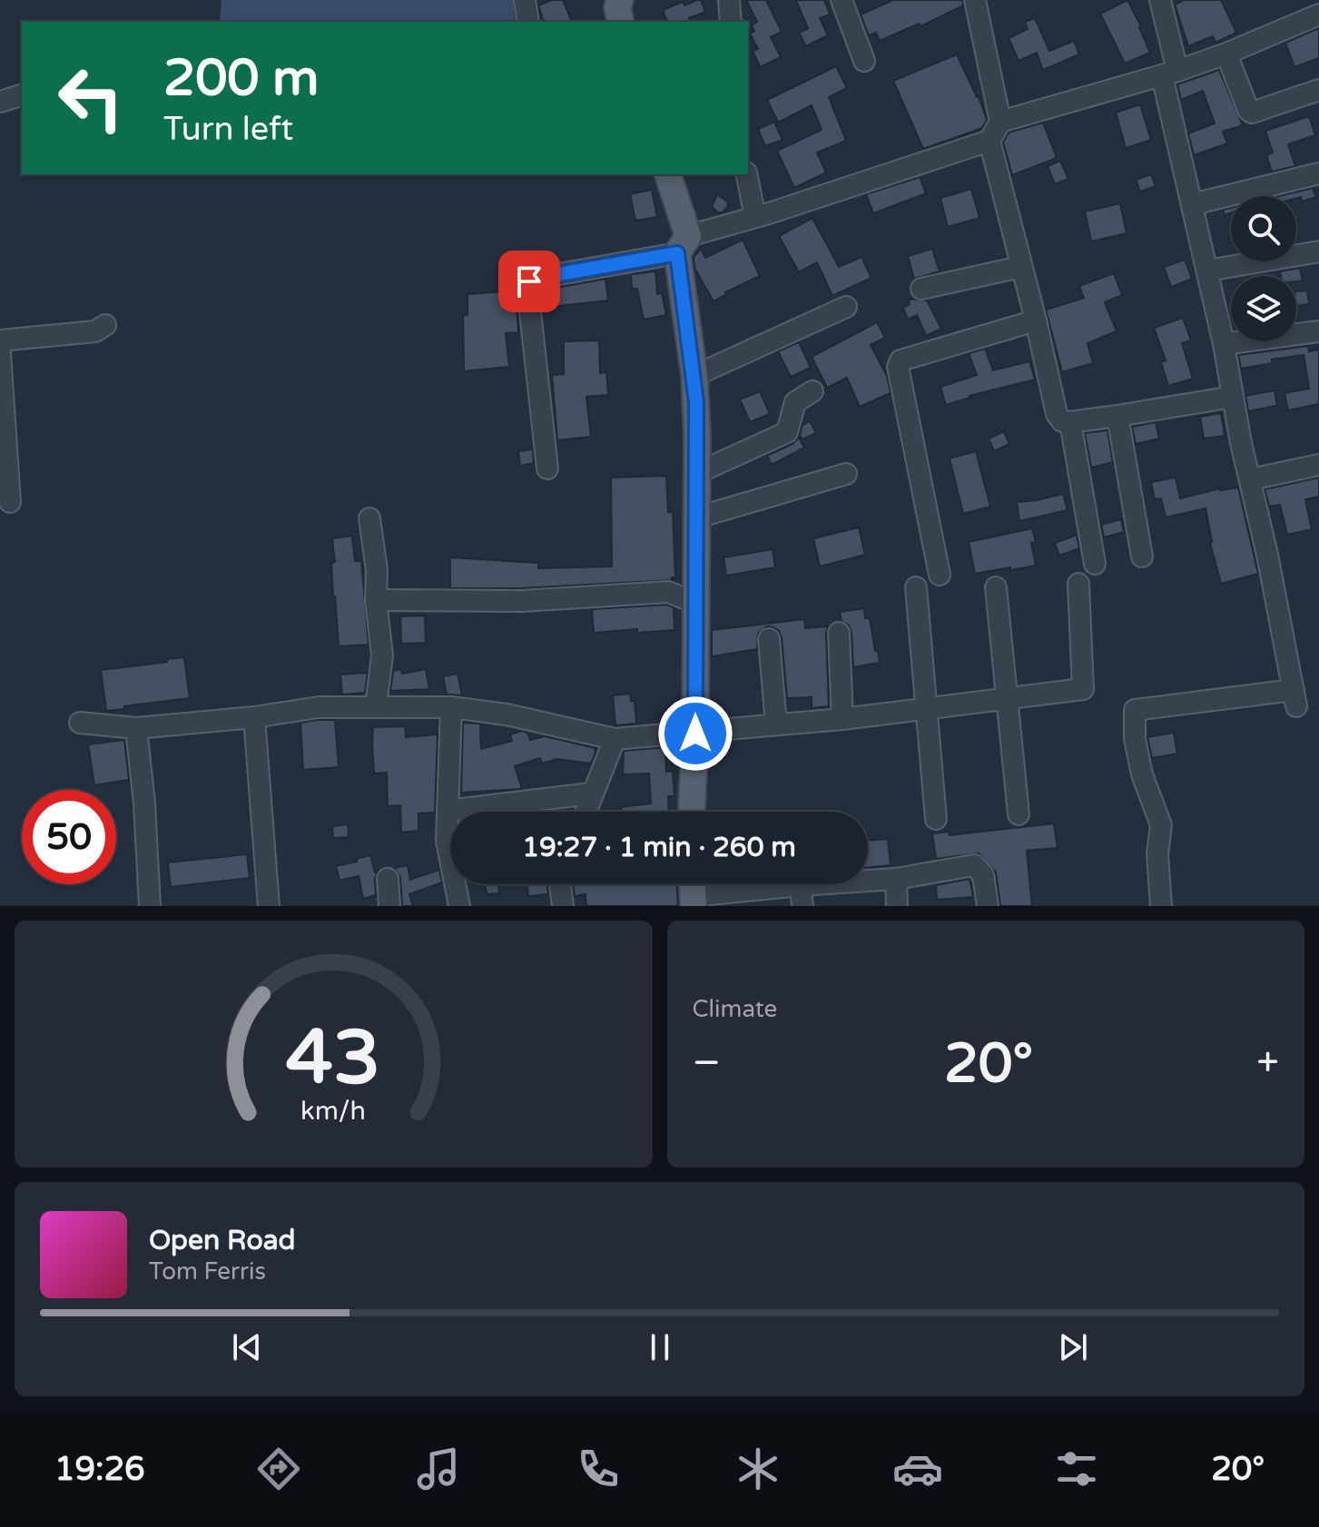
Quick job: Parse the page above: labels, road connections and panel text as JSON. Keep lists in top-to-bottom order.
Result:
{
  "page": {
    "turn": ["200 m", "Turn left"],
    "limit": "50",
    "trip": "19:27 · 1 min · 260 m",
    "tile": "Climate",
    "heat": ["−", "20°", "+"],
    "song": ["Open Road", "Tom Ferris"],
    "tabs": ["19:26", "20°"],
    "gauge": ["43", "km/h"]
  }
}
